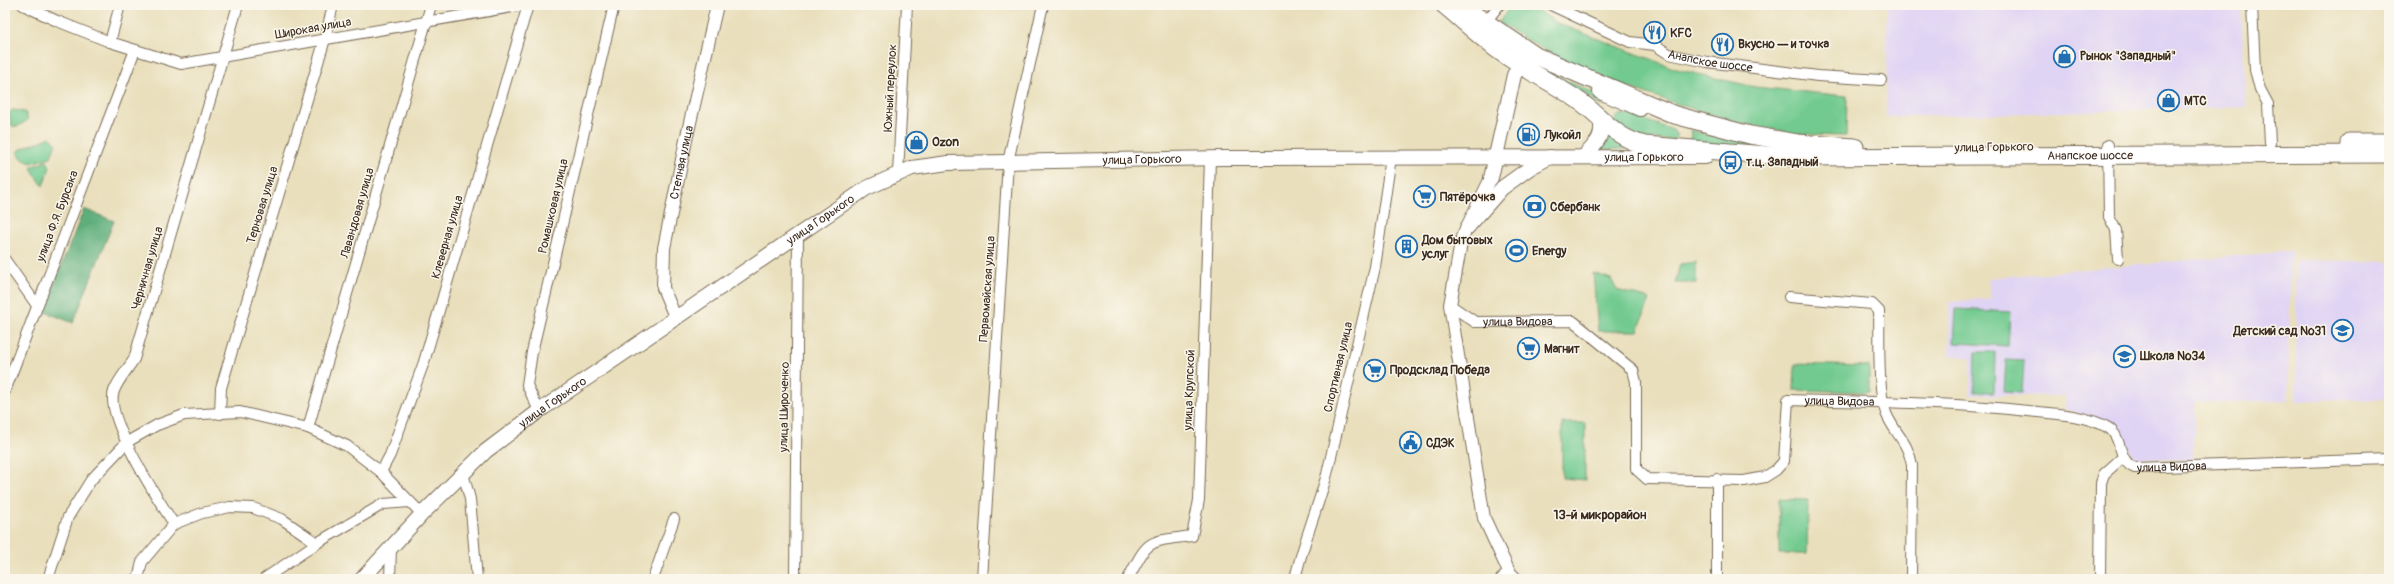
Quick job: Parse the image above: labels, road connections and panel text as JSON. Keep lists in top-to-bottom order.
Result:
{
  "streets": {
    "highway": ["Анапское шоссе", "улица Горького"],
    "street": [
      "Широкая улица",
      "Южный переулок",
      "Степная улица",
      "Терновая улица",
      "Ромашковая улица",
      "Лавандовая улица",
      "улица Ф.Я. Бурсака",
      "Клеверная улица",
      "Черничная улица",
      "Первомайская улица",
      "улица Видова",
      "Спортивная улица",
      "улица Крупской",
      "улица Широченко"
    ]
  },
  "crossings": [
    ["Широкая улица", "Терновая улица"],
    ["Широкая улица", "Лавандовая улица"],
    ["Широкая улица", "улица Ф.Я. Бурсака"],
    ["Широкая улица", "Черничная улица"],
    ["Анапское шоссе", "улица Горького"],
    ["Южный переулок", "улица Горького"],
    ["улица Горького", "Степная улица"],
    ["улица Горького", "Ромашковая улица"],
    ["улица Горького", "Первомайская улица"],
    ["улица Горького", "Спортивная улица"],
    ["улица Горького", "улица Крупской"],
    ["улица Горького", "улица Широченко"]
  ],
  "districts": ["13-й микрорайон"],
  "places": {
    "restaurant": ["KFC", "Вкусно — и точка"],
    "shop": ["Рынок \"Западный\"", "МТС", "Ozon"],
    "fuel station": ["Лукойл"],
    "bus stop": ["т.ц. Западный"],
    "supermarket": ["Пятёрочка", "Магнит", "Продсклад Победа"],
    "bank": ["Сбербанк"],
    "building": ["Дом бытовых услуг"],
    "sports": ["Energy"],
    "school or university": ["Детский сад №31", "Школа №34"],
    "public building": ["СДЭК"]
  }
}
